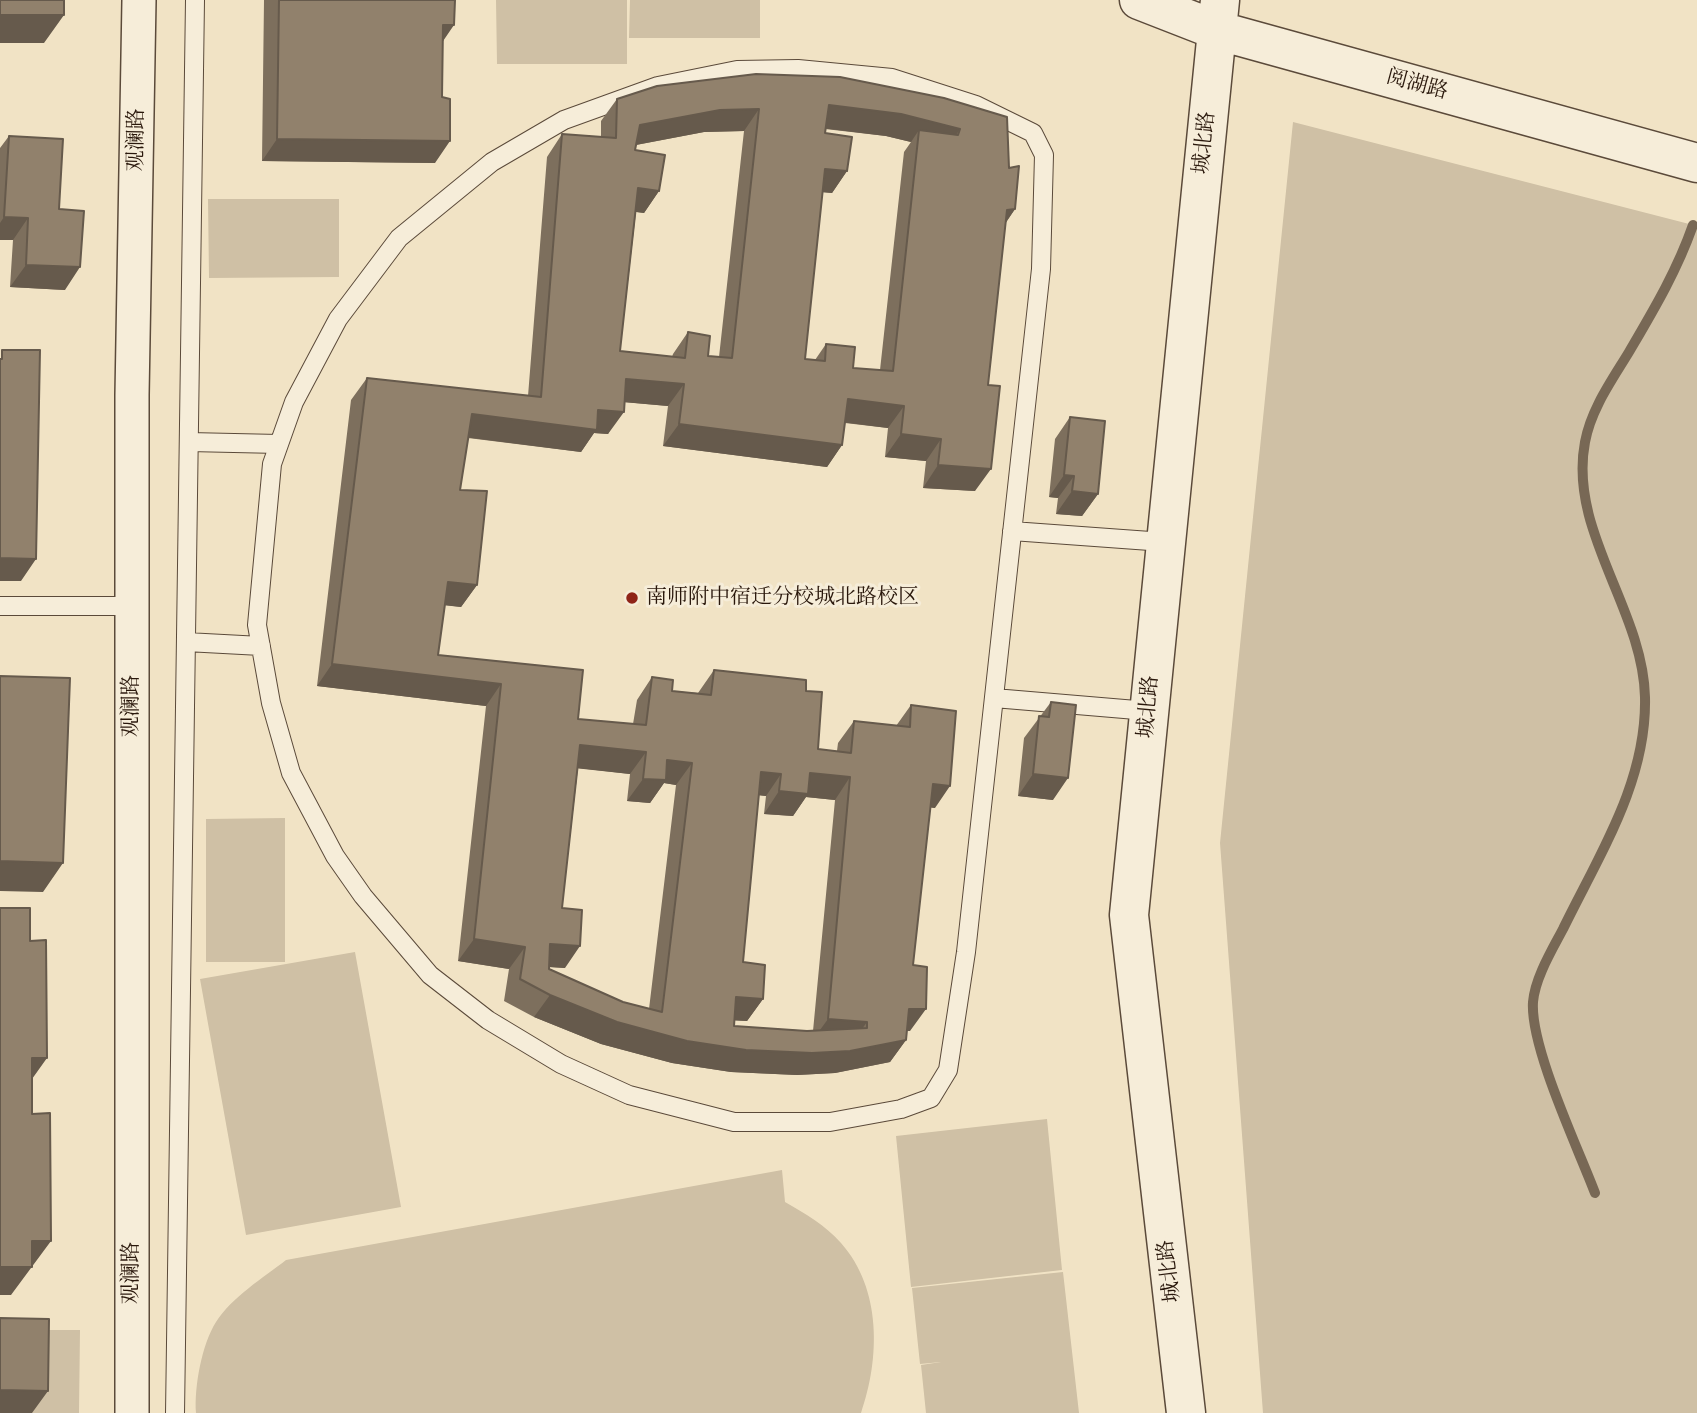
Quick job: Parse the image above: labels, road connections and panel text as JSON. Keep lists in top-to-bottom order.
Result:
{
  "streets": {
    "street": ["阅湖路", "观澜路", "城北路"]
  },
  "crossings": [
    ["阅湖路", "城北路"]
  ],
  "places": ["南师附中宿迁分校城北路校区"]
}
